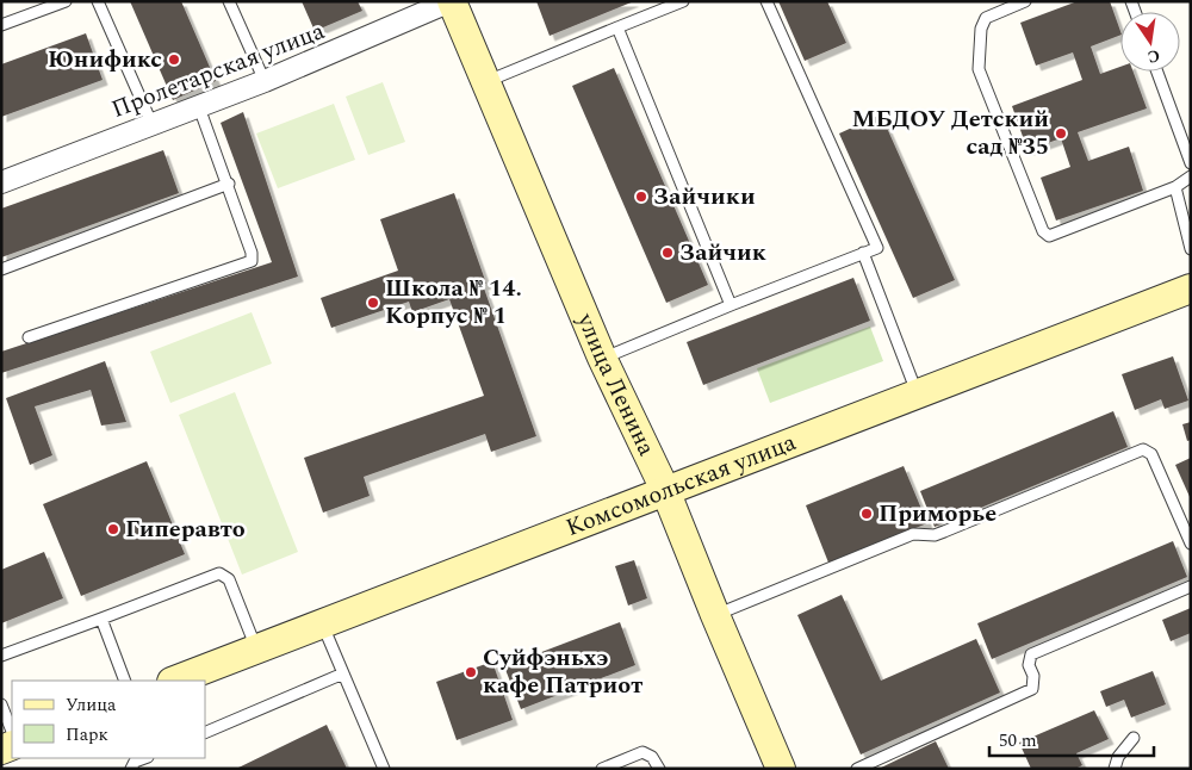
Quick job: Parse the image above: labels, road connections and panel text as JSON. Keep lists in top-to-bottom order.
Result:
{
  "streets": {
    "main road": ["улица Ленина", "Комсомольская улица"],
    "street": ["Пролетарская улица"]
  },
  "crossings": [
    ["Пролетарская улица", "улица Ленина"],
    ["улица Ленина", "Комсомольская улица"]
  ],
  "places": [
    "Юнификс",
    "МБДОУ Детский сад №35",
    "Зайчики",
    "Зайчик",
    "Школа № 14. Корпус № 1",
    "Приморье",
    "Гиперавто",
    "Суйфэньхэ кафе Патриот"
  ],
  "legend": ["Улица", "Парк"],
  "scale_bar": "50 m",
  "north": "bottom"
}
